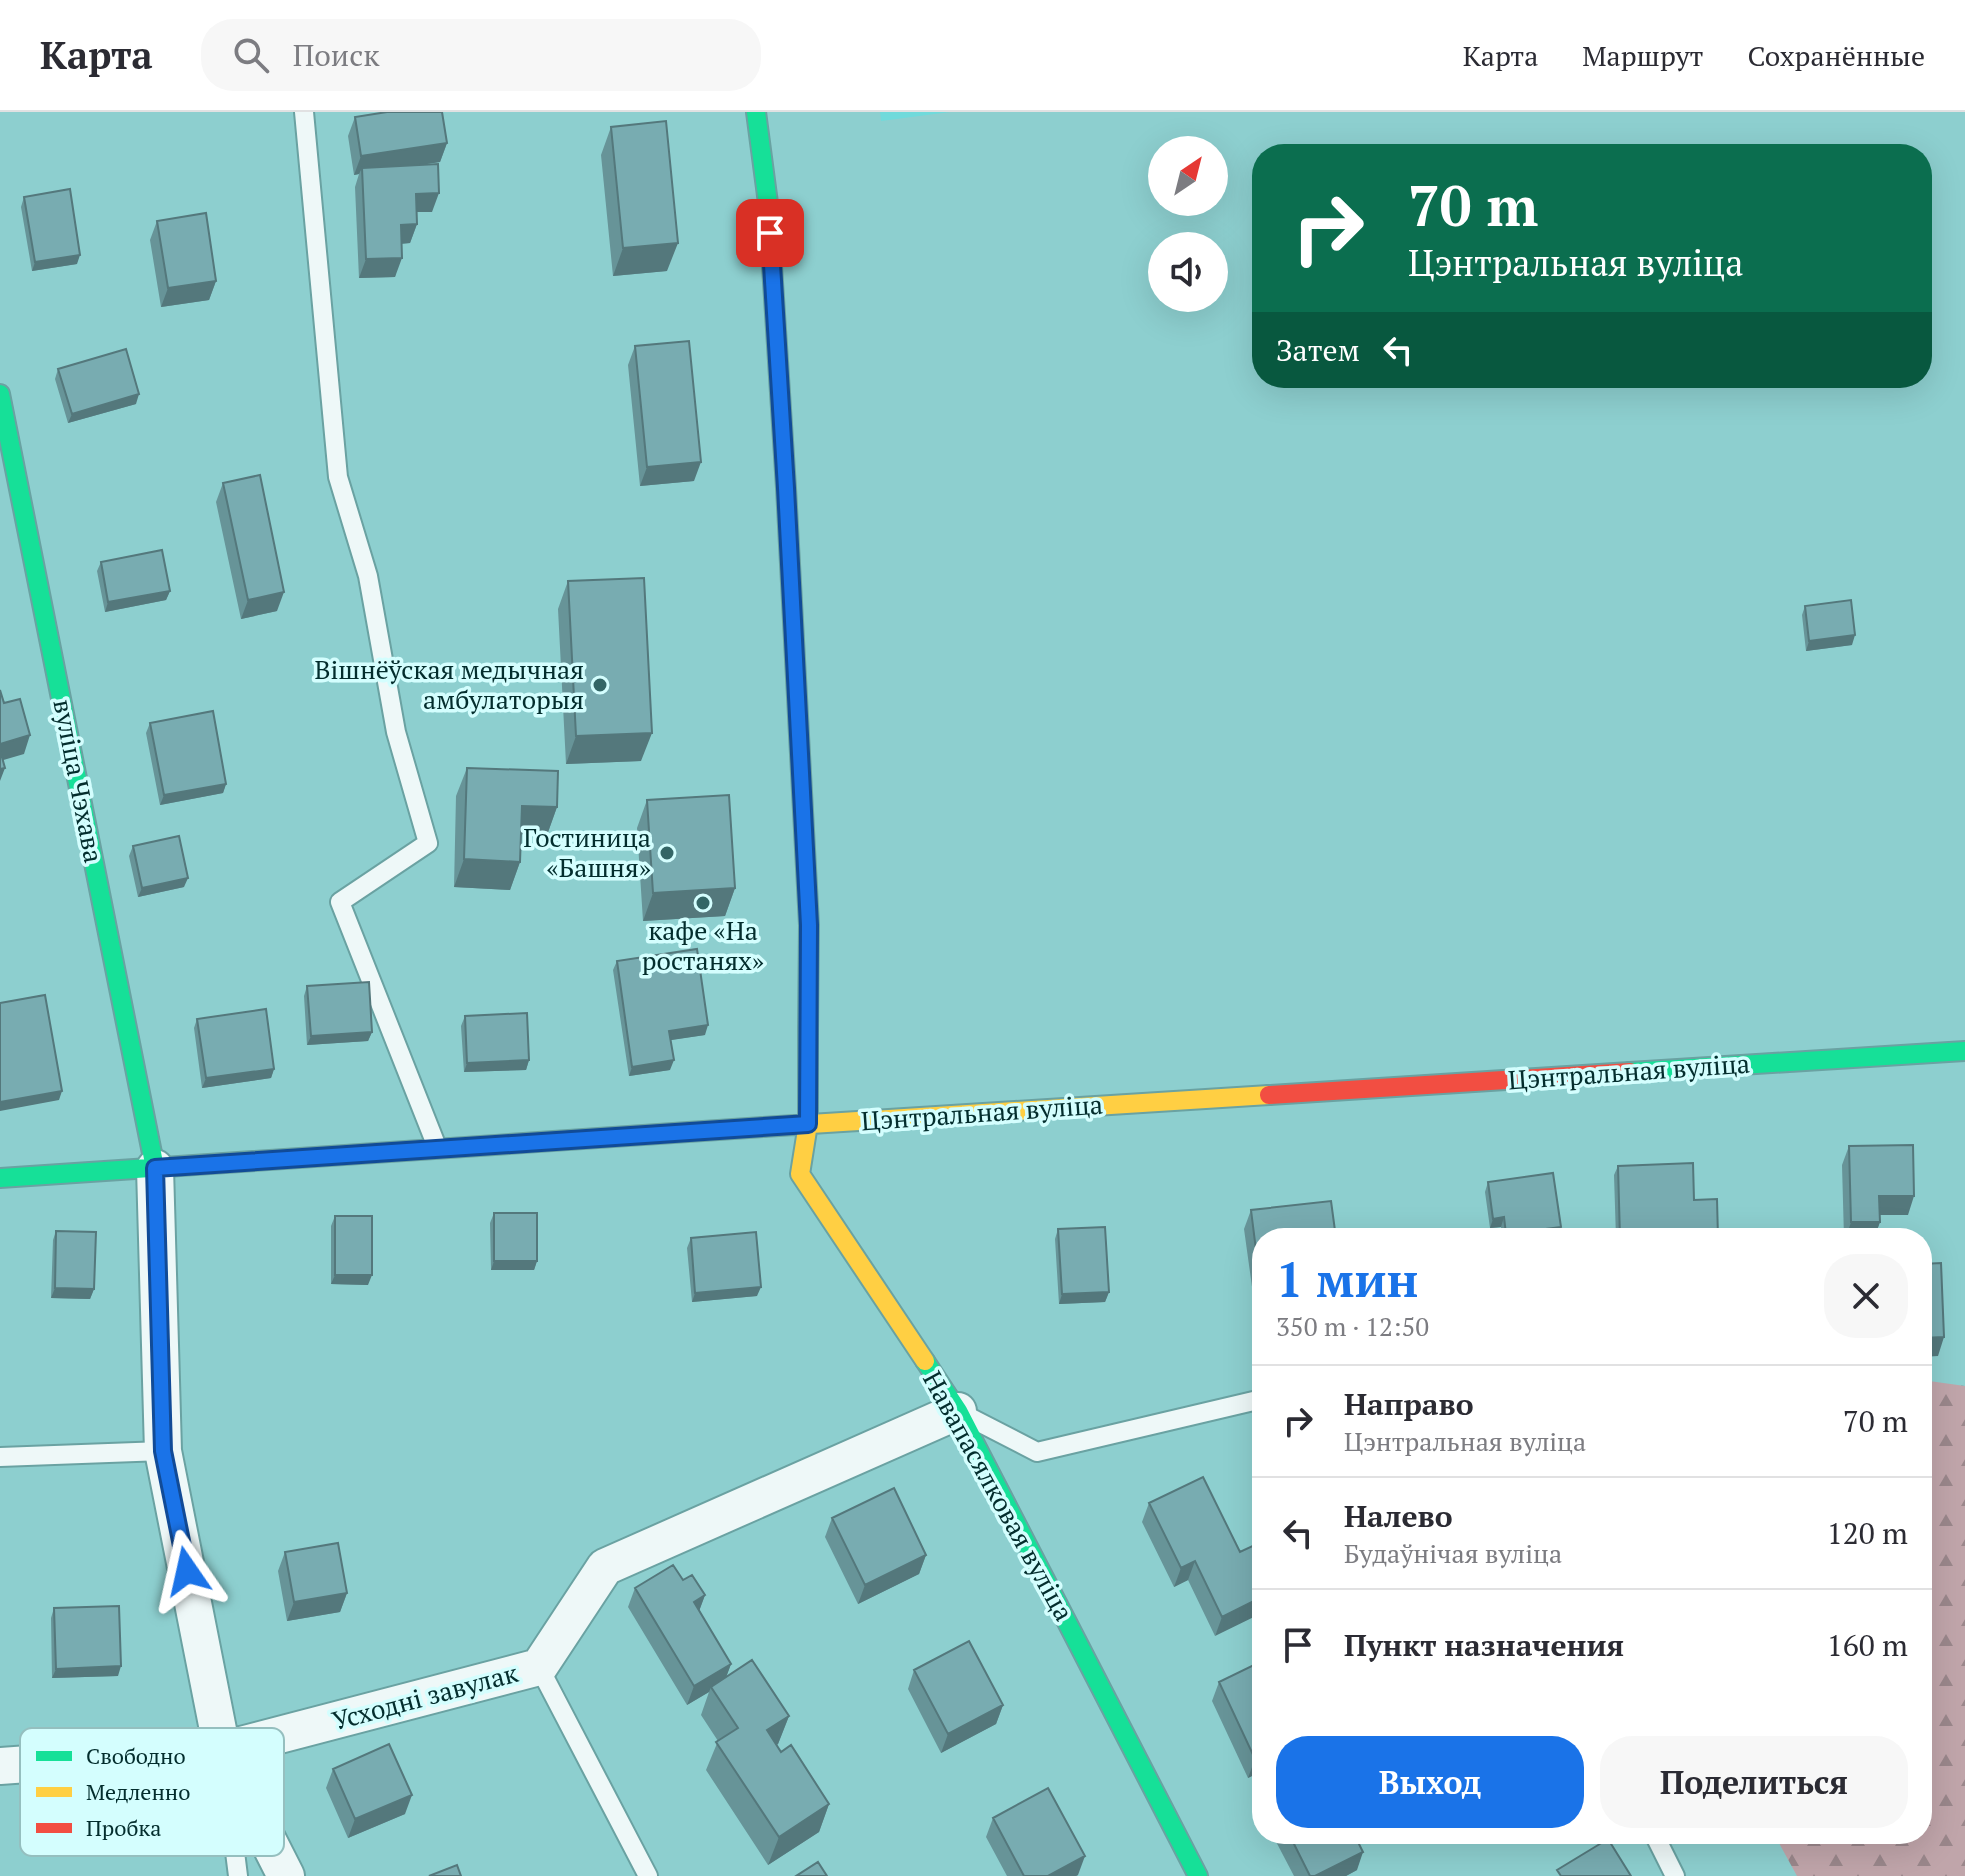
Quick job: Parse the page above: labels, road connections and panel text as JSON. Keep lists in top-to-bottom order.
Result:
{
  "streets": {
    "street": [
      "вуліца Чэхава",
      "Цэнтральная вуліца",
      "Навапасялковая вуліца",
      "Усходні завулак"
    ]
  },
  "crossings": [
    ["вуліца Чэхава", "Цэнтральная вуліца"],
    ["Цэнтральная вуліца", "Навапасялковая вуліца"],
    ["Навапасялковая вуліца", "Усходні завулак"]
  ],
  "places": ["Вішнёўская медычная амбулаторыя", "Гостиница «Башня»", "кафе «На ростанях»"],
  "legend": ["Свободно", "Медленно", "Пробка"],
  "north": "top right",
  "page": {
    "header": "Карта",
    "search": "Поиск",
    "nav": ["Карта", "Маршрут", "Сохранённые"],
    "turn": ["70 m", "Цэнтральная вуліца"],
    "then": "Затем",
    "heading": ["1 мин", "350 m · 12:50"],
    "list": [
      {
        "name": "Направо",
        "note": "Цэнтральная вуліца",
        "value": "70 m"
      },
      {
        "name": "Налево",
        "note": "Будаўнічая вуліца",
        "value": "120 m"
      },
      {
        "name": "Пункт назначения",
        "value": "160 m"
      }
    ],
    "buttons": ["Выход", "Поделиться"]
  }
}
